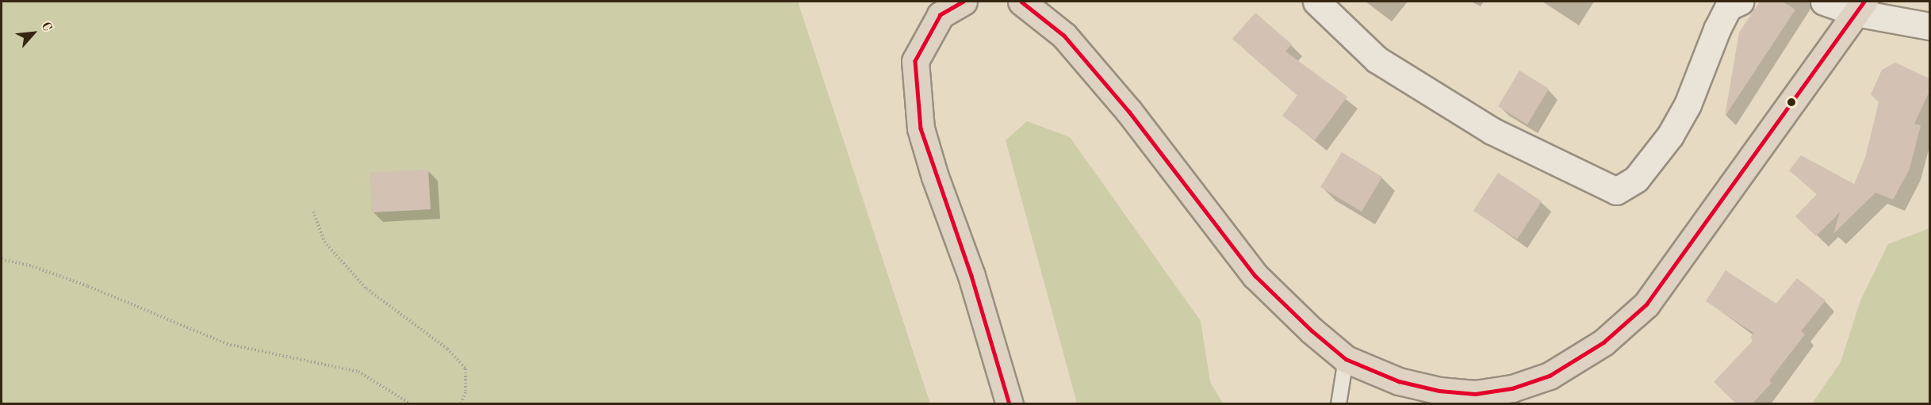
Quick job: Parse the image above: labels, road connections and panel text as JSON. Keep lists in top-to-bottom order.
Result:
{
  "north": "top right"
}
